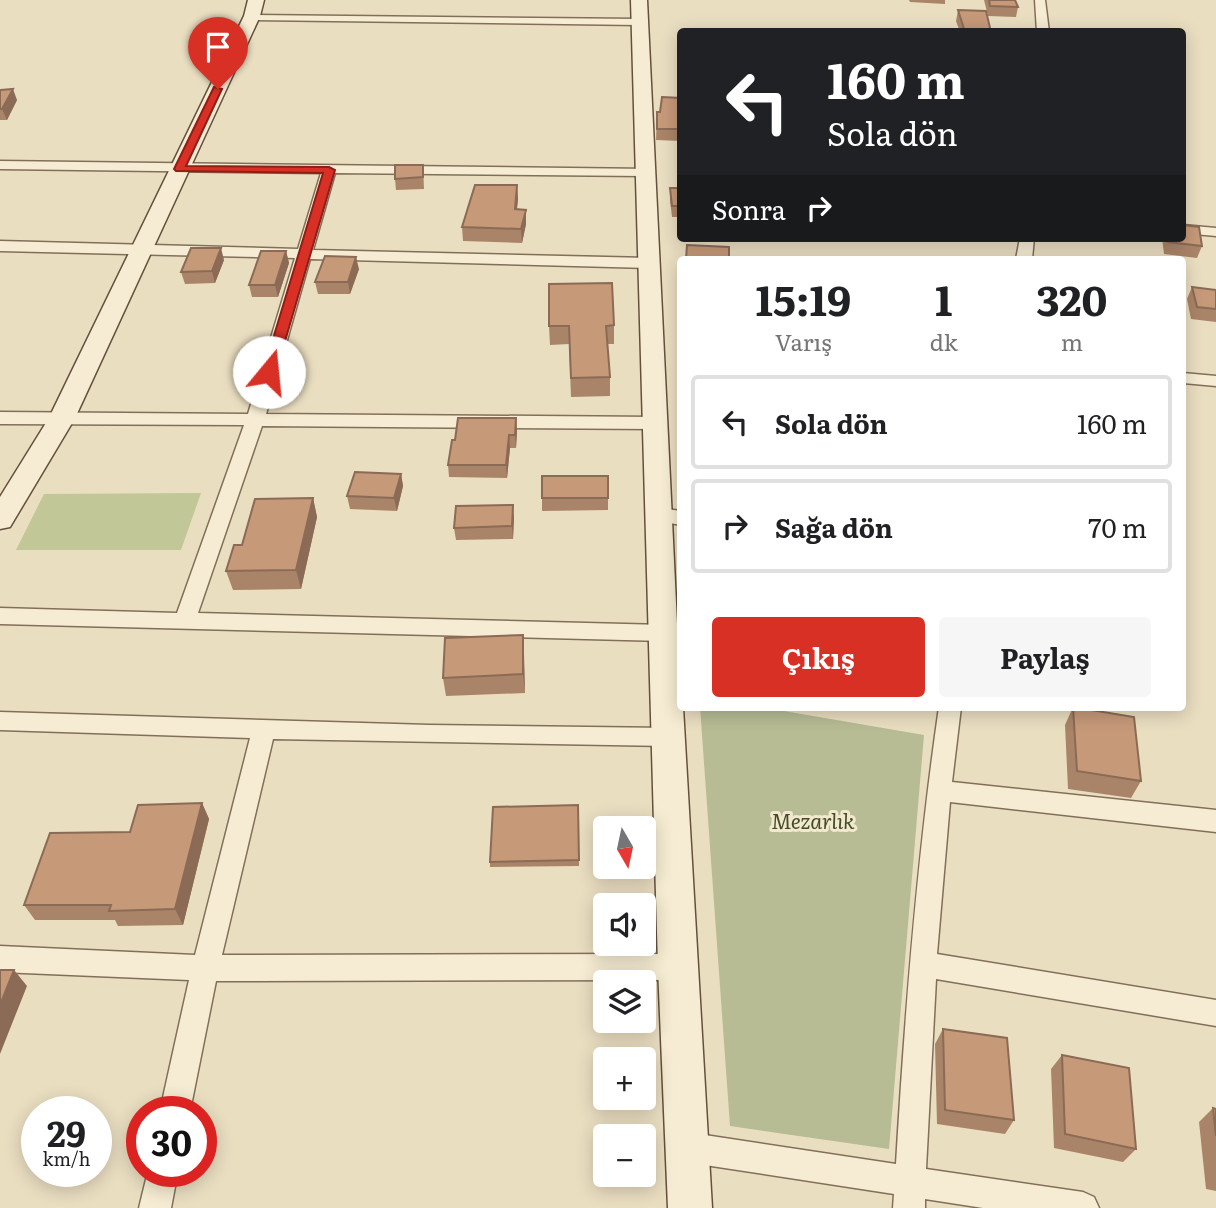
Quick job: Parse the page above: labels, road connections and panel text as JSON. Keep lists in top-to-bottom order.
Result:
{
  "parks": ["Mezarlık"],
  "north": "bottom",
  "page": {
    "turn": ["160 m", "Sola dön"],
    "then": "Sonra",
    "eta": [
      "15:19",
      "Varış",
      "1",
      "dk",
      "320",
      "m"
    ],
    "list": [
      {
        "name": "Sola dön",
        "value": "160 m"
      },
      {
        "name": "Sağa dön",
        "value": "70 m"
      }
    ],
    "buttons": ["Çıkış", "Paylaş"],
    "map_buttons": ["+", "−"],
    "speed": "29 km/h",
    "limit": "30"
  }
}
